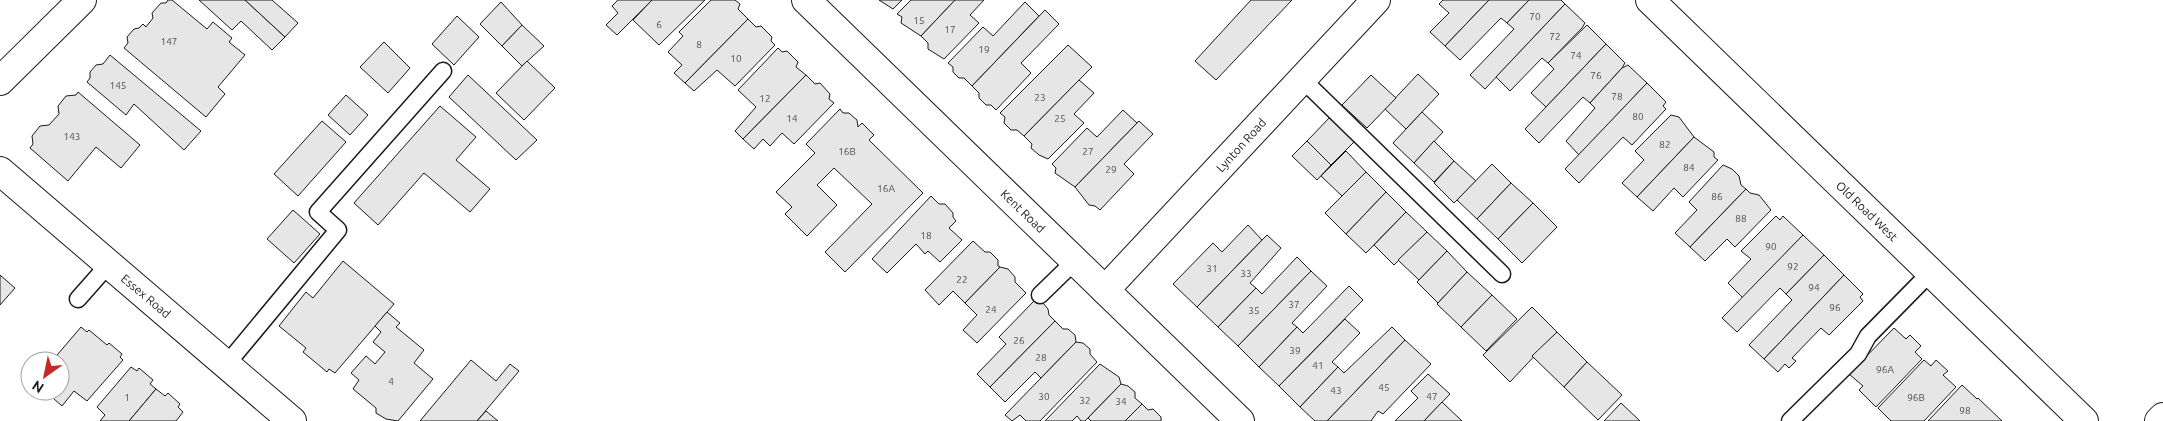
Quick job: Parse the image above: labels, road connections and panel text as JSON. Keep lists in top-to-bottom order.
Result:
{
  "streets": {
    "street": [
      "Lynton Road",
      "Kent Road",
      "Old Road West",
      "Essex Road"
    ]
  },
  "crossings": [
    ["Lynton Road", "Kent Road"]
  ],
  "house_numbers": [
    "70",
    "15",
    "6",
    "17",
    "72",
    "147",
    "8",
    "19",
    "74",
    "10",
    "76",
    "145",
    "78",
    "23",
    "12",
    "80",
    "14",
    "25",
    "143",
    "82",
    "16B",
    "27",
    "84",
    "29",
    "16A",
    "86",
    "88",
    "18",
    "90",
    "92",
    "31",
    "33",
    "22",
    "94",
    "37",
    "96",
    "24",
    "35",
    "26",
    "39",
    "28",
    "41",
    "96A",
    "4",
    "45",
    "43",
    "30",
    "47",
    "1",
    "96B",
    "32",
    "34",
    "98"
  ],
  "north": "bottom left"
}
